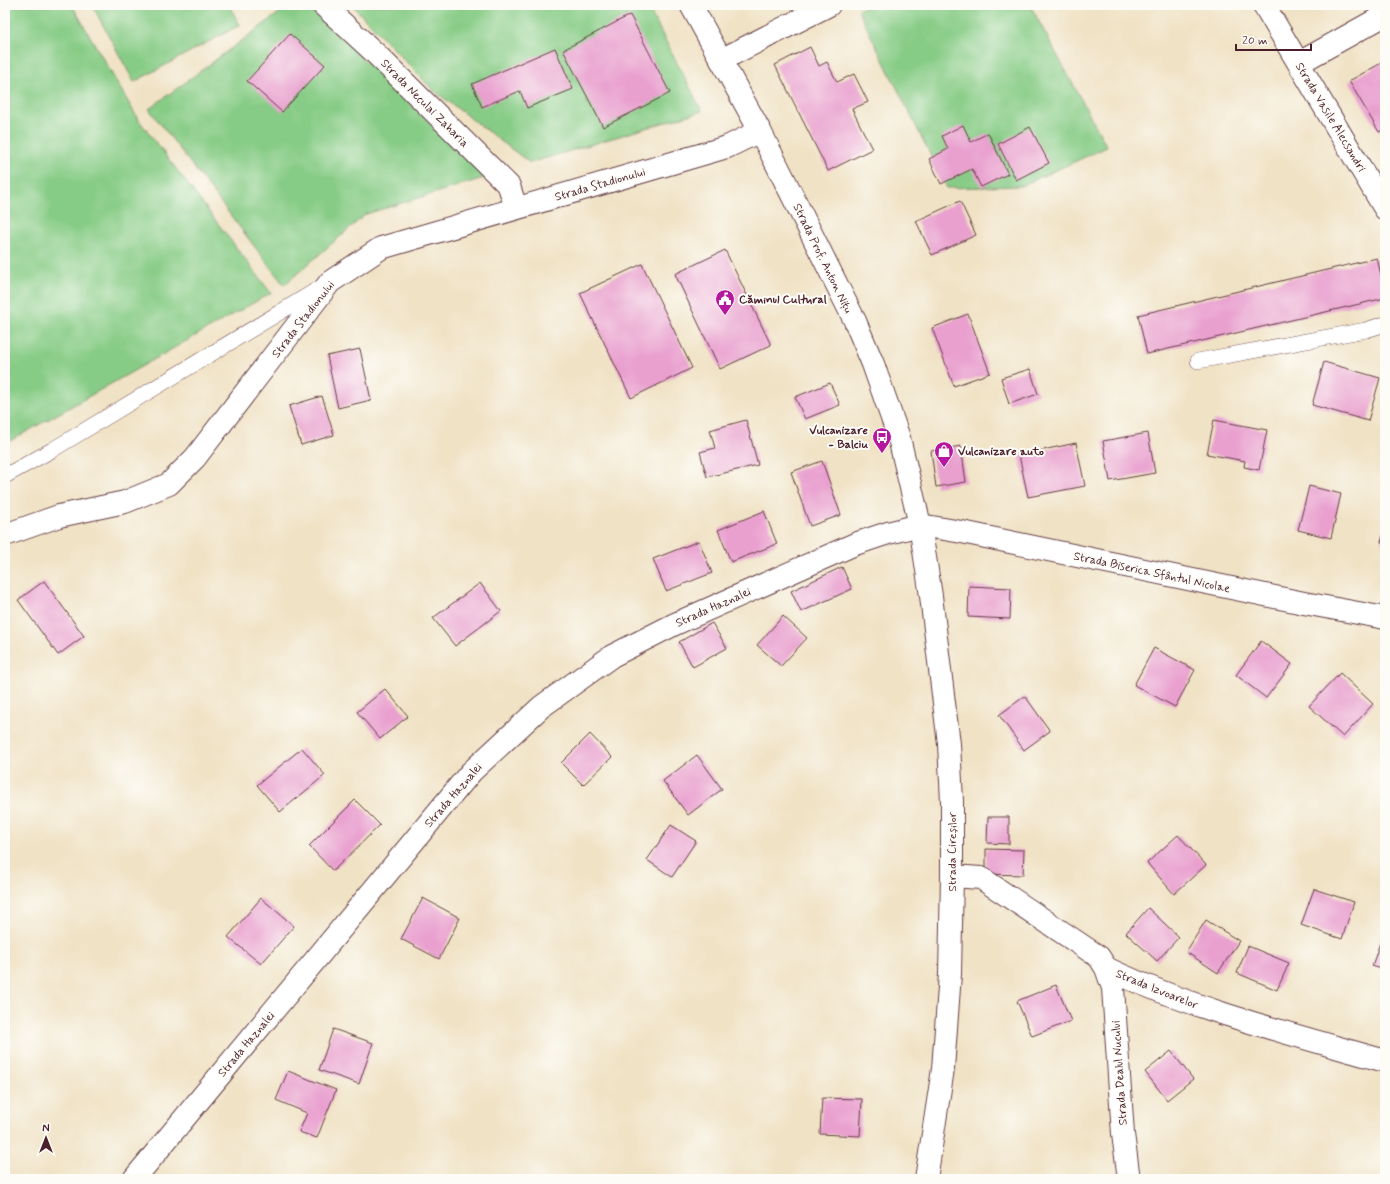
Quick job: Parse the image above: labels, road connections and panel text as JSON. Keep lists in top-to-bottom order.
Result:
{
  "streets": {
    "street": [
      "Strada Neculai Zaharia",
      "Strada Vasile Alecsandri",
      "Strada Stadionului",
      "Strada Prof. Anton Nițu",
      "Strada Biserica Sfântul Nicolae",
      "Strada Haznalei",
      "Strada Cireșilor",
      "Strada Izvoarelor",
      "Strada Dealul Nucului"
    ]
  },
  "crossings": [
    ["Strada Neculai Zaharia", "Strada Stadionului"],
    ["Strada Stadionului", "Strada Prof. Anton Nițu"],
    ["Strada Prof. Anton Nițu", "Strada Biserica Sfântul Nicolae"],
    ["Strada Prof. Anton Nițu", "Strada Haznalei"],
    ["Strada Prof. Anton Nițu", "Strada Cireșilor"],
    ["Strada Biserica Sfântul Nicolae", "Strada Haznalei"],
    ["Strada Biserica Sfântul Nicolae", "Strada Cireșilor"],
    ["Strada Haznalei", "Strada Cireșilor"],
    ["Strada Cireșilor", "Strada Izvoarelor"],
    ["Strada Izvoarelor", "Strada Dealul Nucului"]
  ],
  "places": {
    "public building": ["Căminul Cultural"],
    "bus stop": ["Vulcanizare - Balciu"],
    "shop": ["Vulcanizare auto"]
  },
  "scale_bar": "20 m",
  "north": "top"
}
